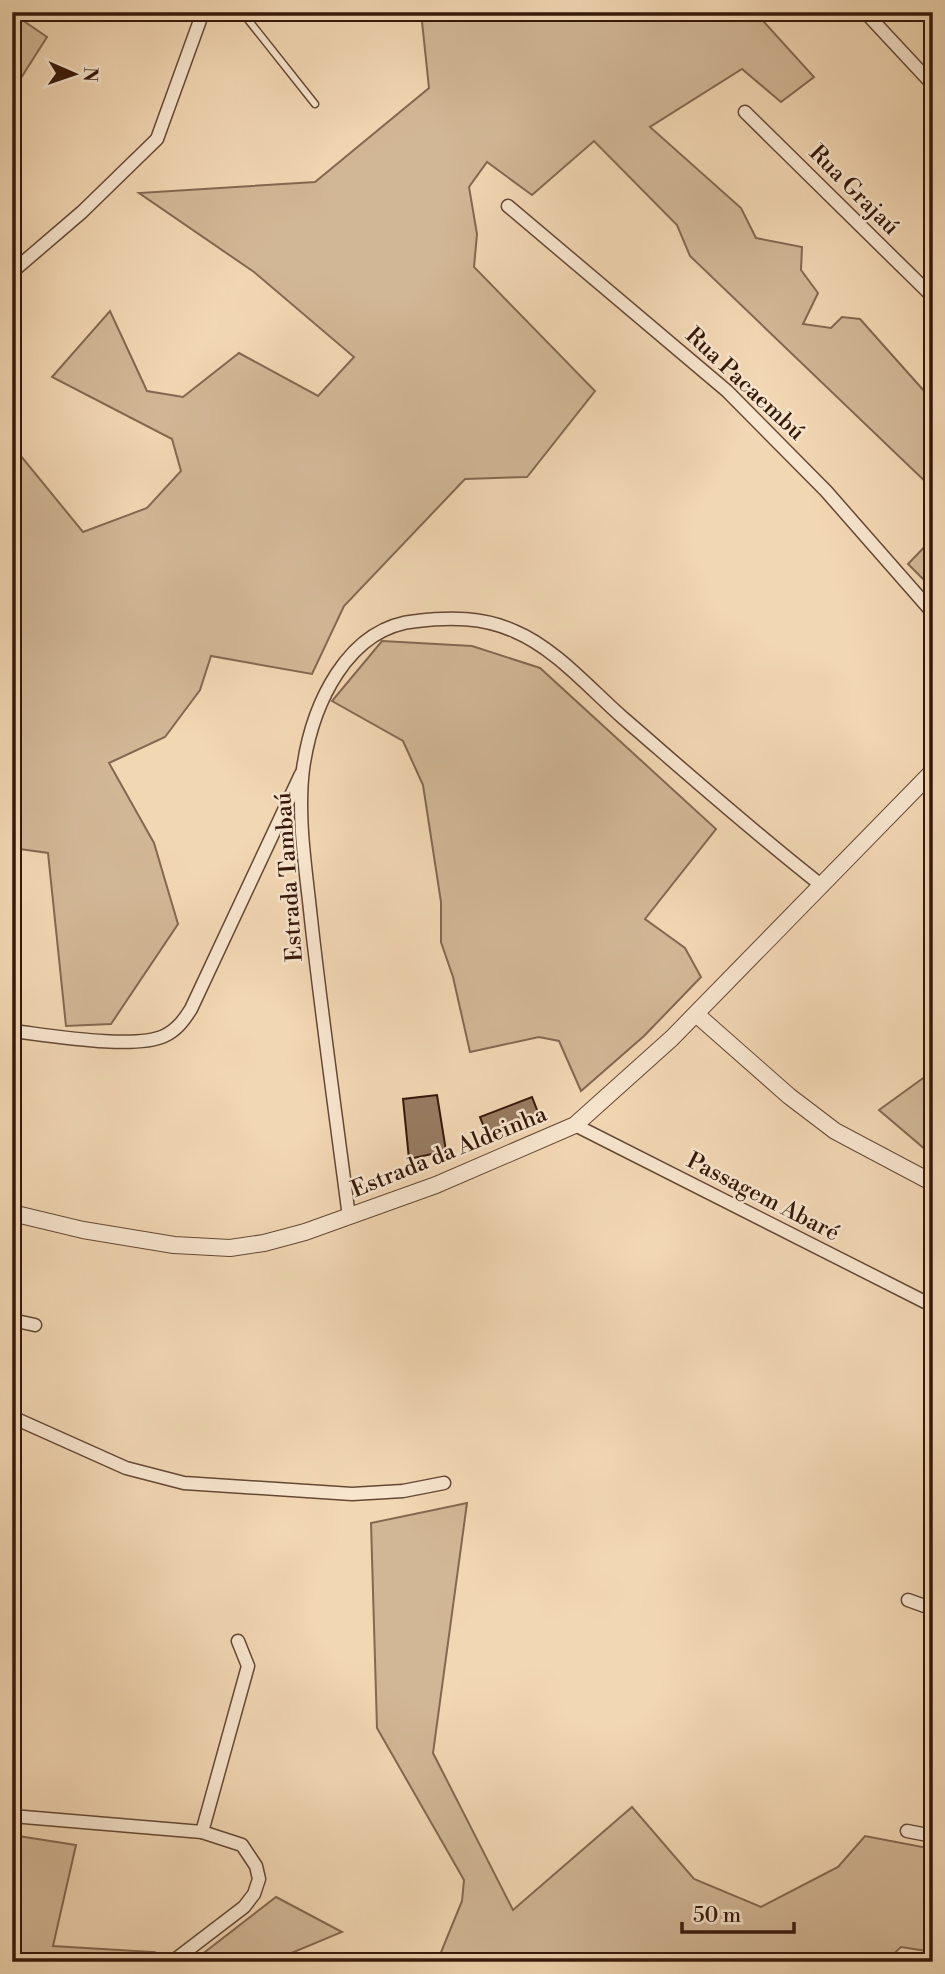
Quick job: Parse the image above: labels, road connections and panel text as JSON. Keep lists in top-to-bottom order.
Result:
{
  "streets": {
    "street": [
      "Rua Grajaú",
      "Rua Pacaembú",
      "Estrada Tambaú",
      "Estrada da Aldeinha",
      "Passagem Abaré"
    ]
  },
  "crossings": [
    ["Estrada Tambaú", "Estrada da Aldeinha"],
    ["Estrada da Aldeinha", "Passagem Abaré"]
  ],
  "scale_bar": "50 m",
  "north": "right"
}
